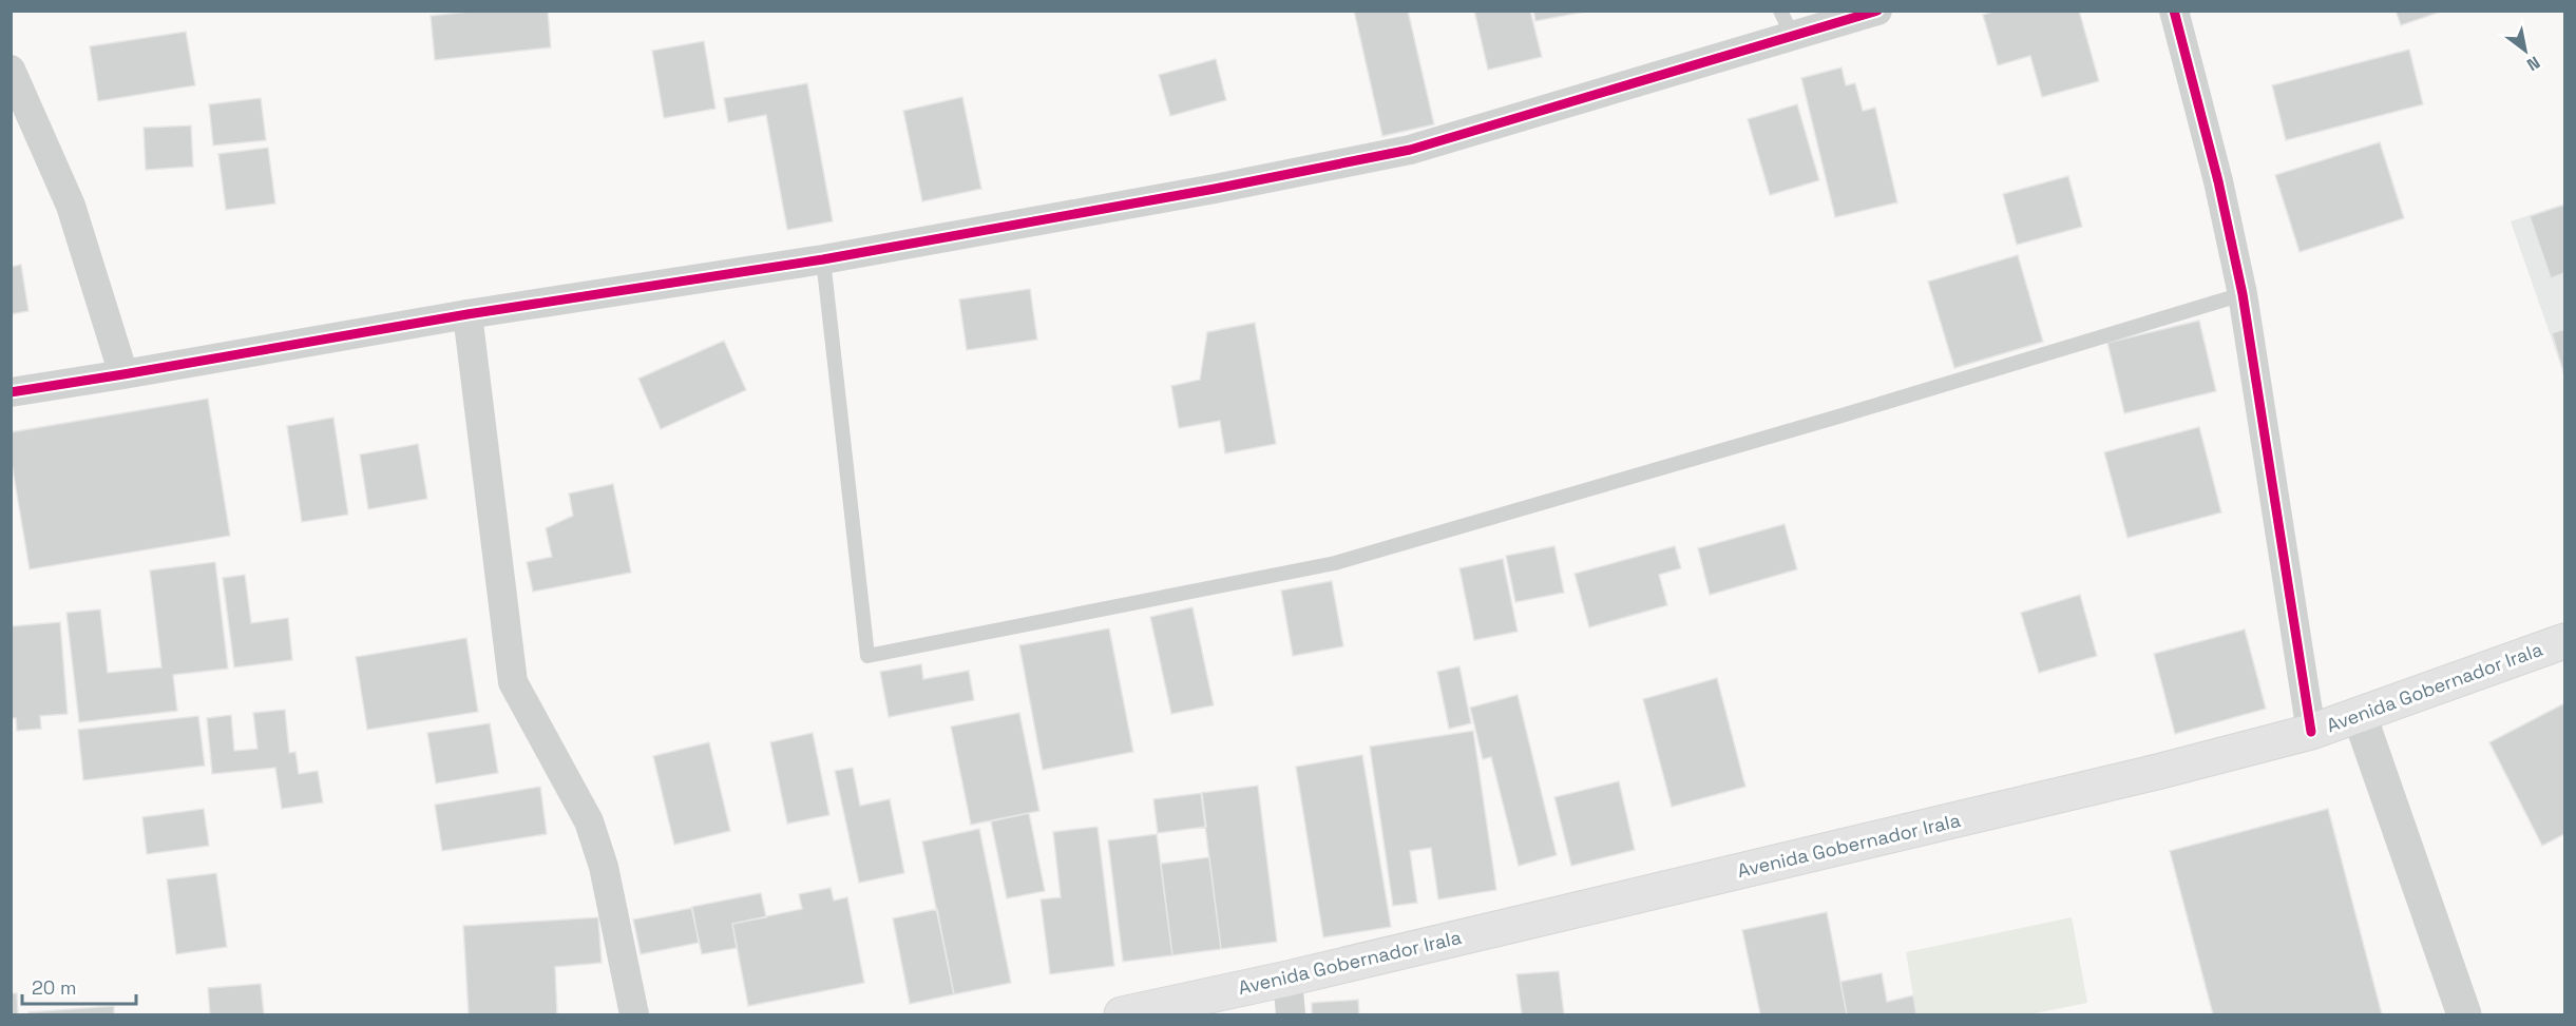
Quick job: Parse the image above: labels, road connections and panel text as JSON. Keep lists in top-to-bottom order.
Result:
{
  "streets": {
    "main road": ["Avenida Gobernador Irala"]
  },
  "scale_bar": "20 m",
  "north": "bottom right"
}
